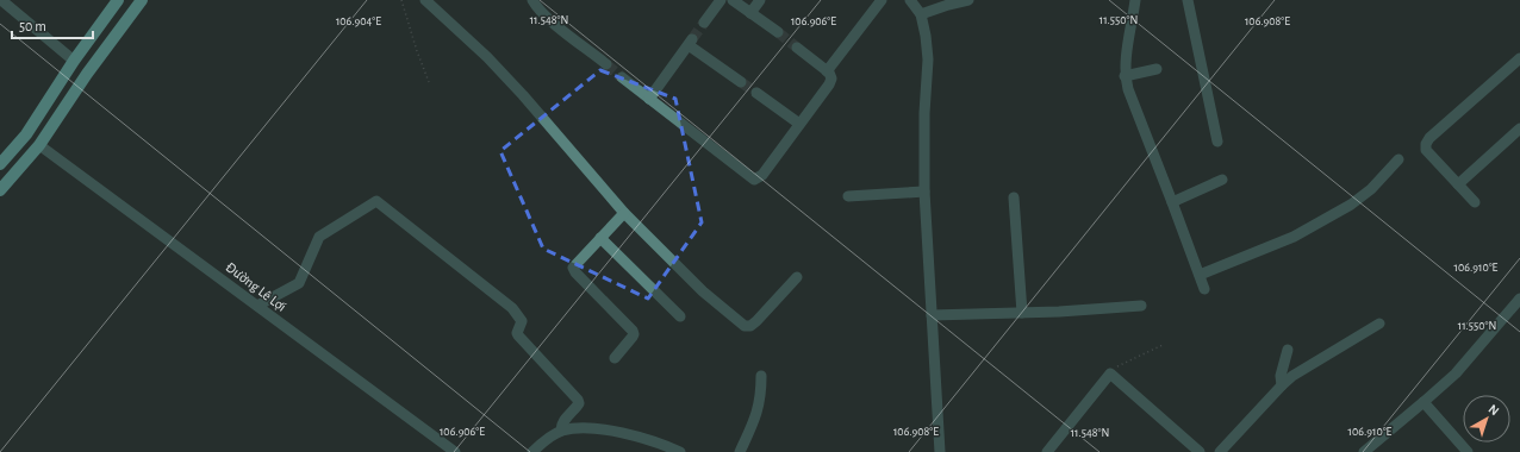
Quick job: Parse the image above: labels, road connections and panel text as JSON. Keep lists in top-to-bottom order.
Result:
{
  "streets": {
    "street": ["Đường Lê Lợi"]
  },
  "scale_bar": "50 m",
  "north": "top right",
  "coordinates": [
    "11.548°N",
    "11.550°N",
    "106.904°E",
    "106.906°E",
    "106.908°E",
    "106.910°E"
  ]
}
